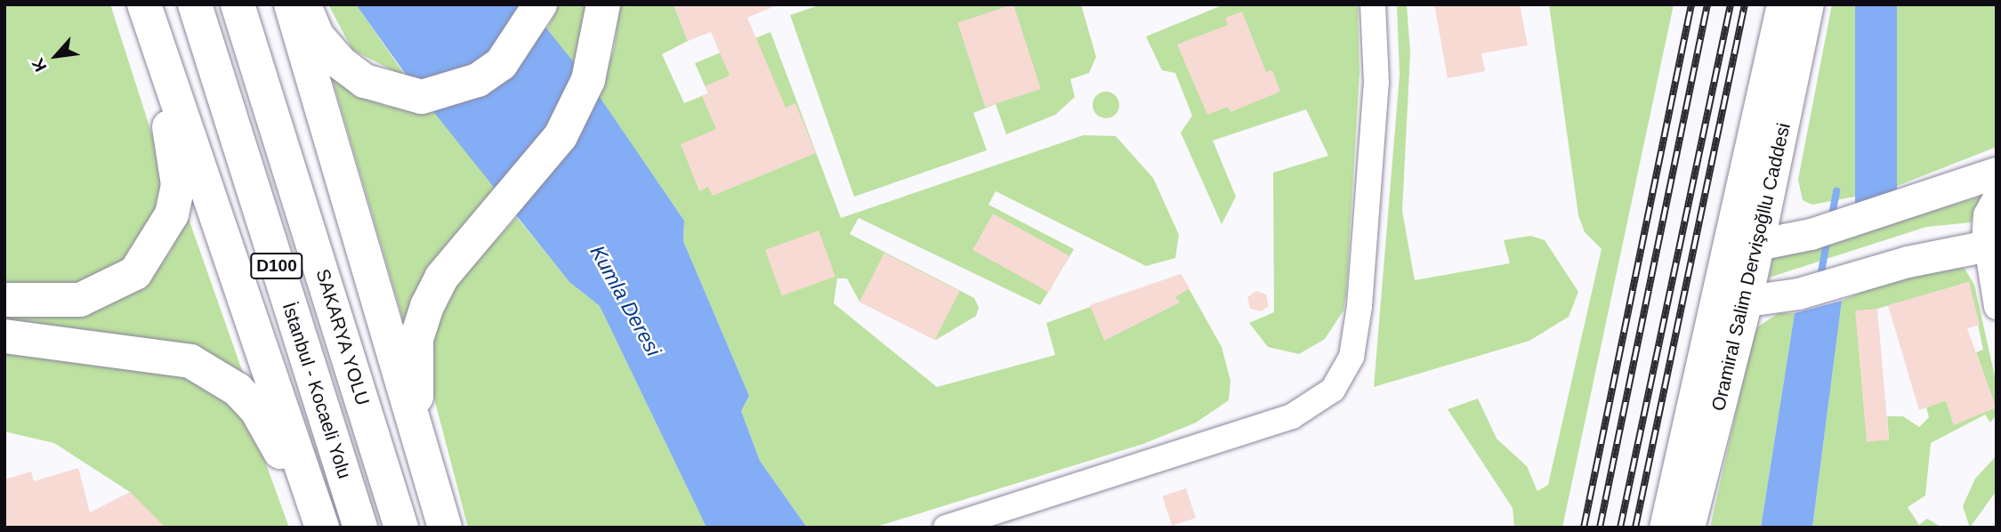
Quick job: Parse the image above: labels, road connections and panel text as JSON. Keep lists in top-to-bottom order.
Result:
{
  "streets": {
    "highway": ["D100", "SAKARYA YOLU", "İstanbul - Kocaeli Yolu"],
    "main road": ["Oramiral Salim Dervişoğllu Caddesi"]
  },
  "water": ["Kumla Deresi"],
  "north": "bottom left"
}
